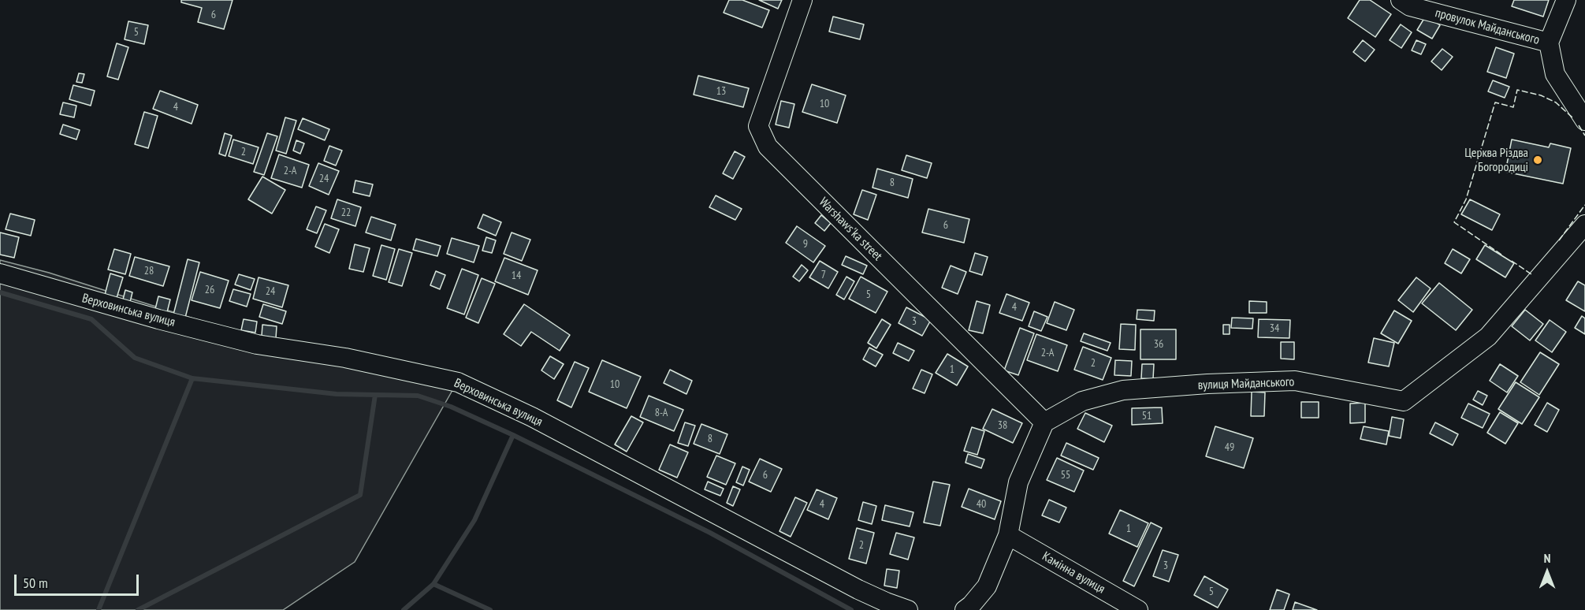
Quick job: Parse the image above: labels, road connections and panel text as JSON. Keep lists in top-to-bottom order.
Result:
{
  "streets": {
    "street": [
      "провулок Майданського",
      "Warshaws'ka street",
      "Верховинська вулиця",
      "вулиця Майданського",
      "Камінна вулиця"
    ]
  },
  "crossings": [
    ["Warshaws'ka street", "вулиця Майданського"]
  ],
  "places": ["Церква Різдва Богородиці"],
  "house_numbers": [
    "6",
    "5",
    "13",
    "10",
    "4",
    "2",
    "2-А",
    "24",
    "8",
    "22",
    "6",
    "9",
    "28",
    "7",
    "14",
    "26",
    "24",
    "5",
    "4",
    "3",
    "34",
    "36",
    "2-А",
    "2",
    "1",
    "10",
    "8-А",
    "51",
    "38",
    "8",
    "49",
    "6",
    "55",
    "4",
    "40",
    "1",
    "2",
    "3",
    "5"
  ],
  "scale_bar": "50 m",
  "north": "top"
}
